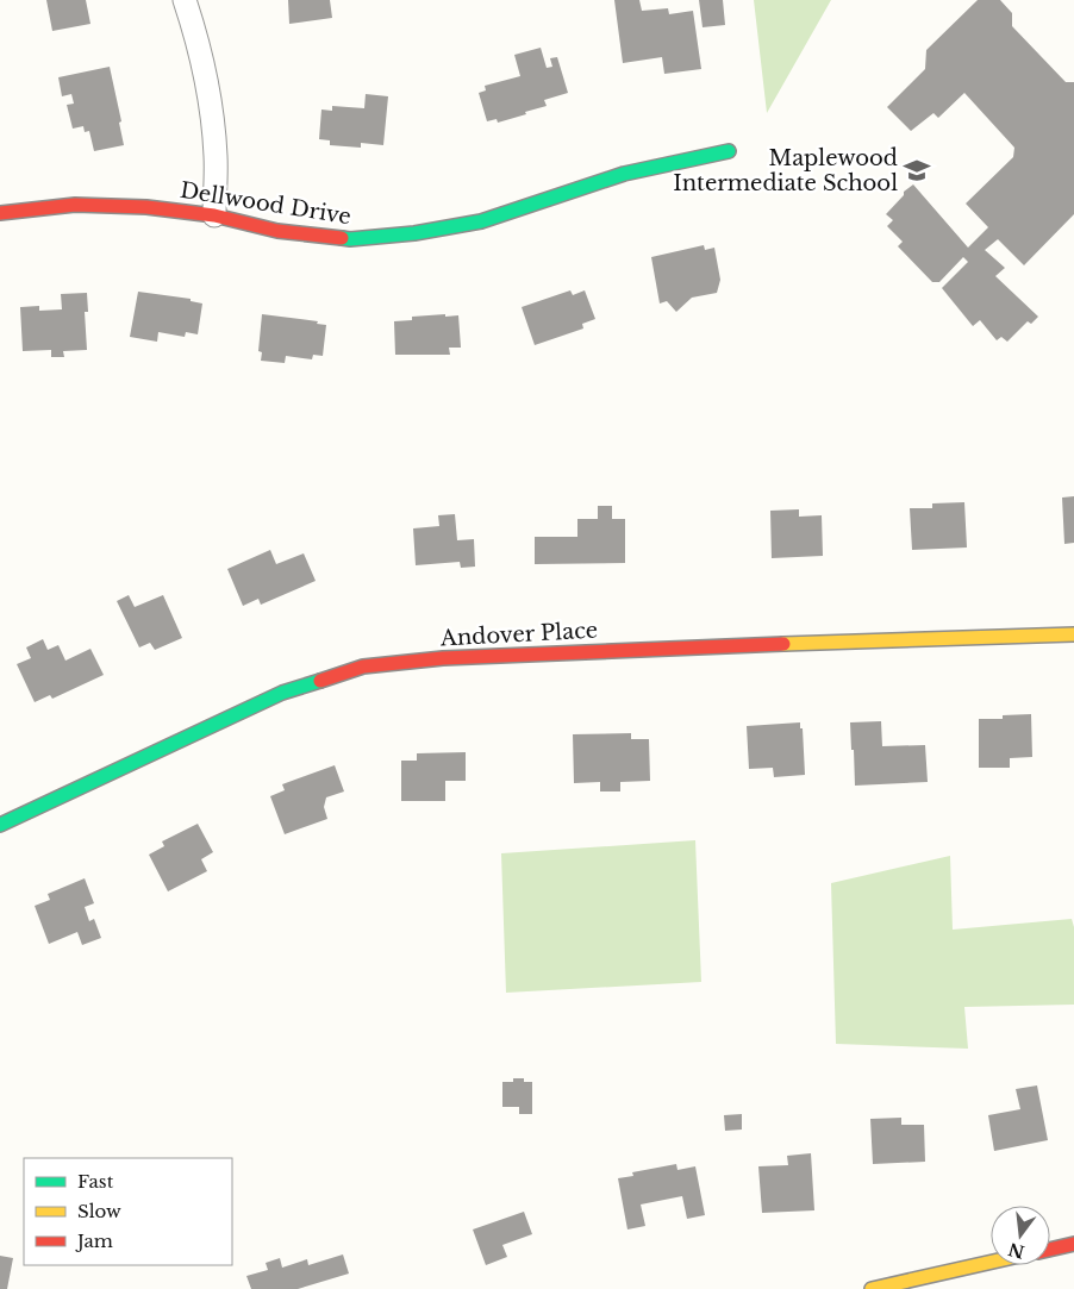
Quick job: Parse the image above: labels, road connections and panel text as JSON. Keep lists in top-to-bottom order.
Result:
{
  "streets": {
    "street": ["Dellwood Drive", "Andover Place"]
  },
  "places": {
    "school or university": ["Maplewood Intermediate School"]
  },
  "legend": ["Fast", "Slow", "Jam"],
  "north": "bottom"
}
